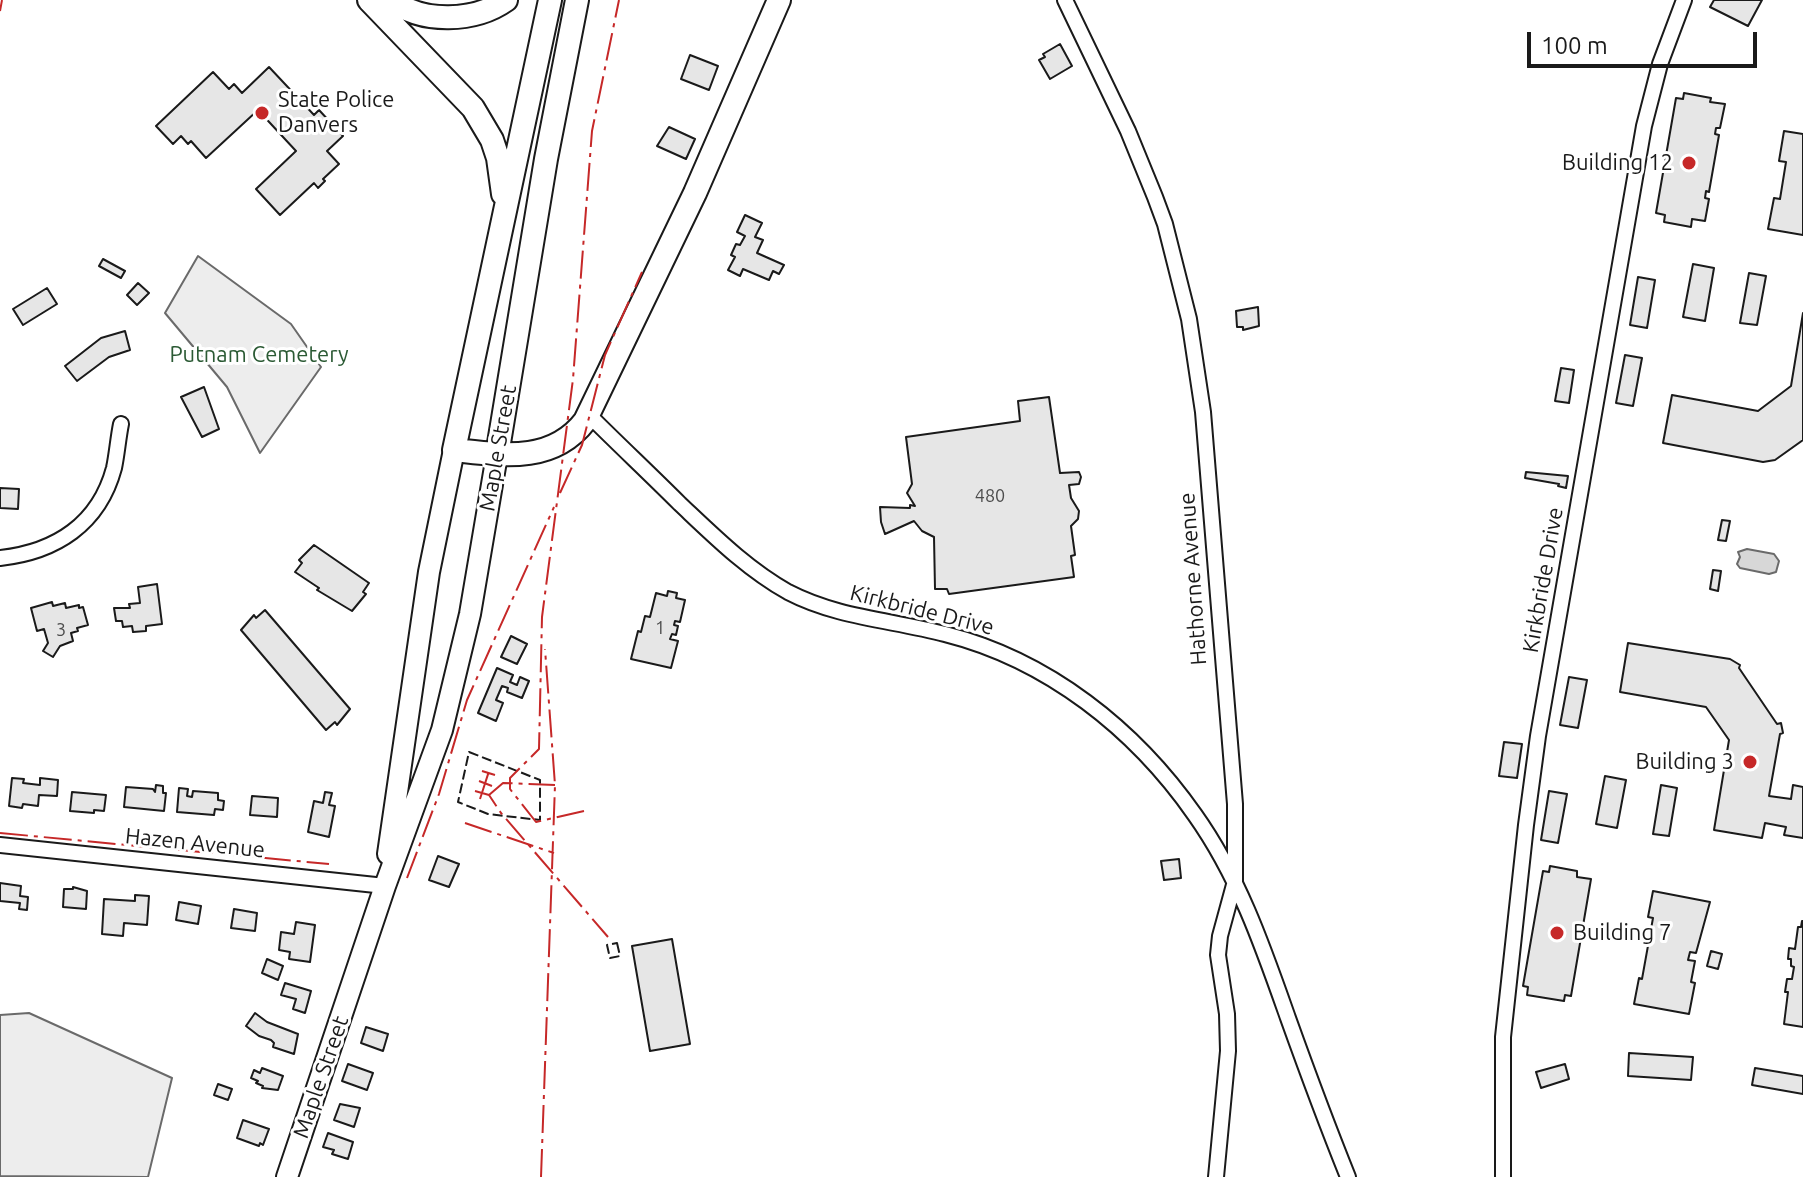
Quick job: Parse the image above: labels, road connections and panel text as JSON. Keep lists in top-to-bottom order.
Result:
{
  "streets": {
    "main road": ["Maple Street"],
    "street": ["Hathorne Avenue", "Kirkbride Drive", "Hazen Avenue"]
  },
  "crossings": [
    ["Maple Street", "Hazen Avenue"],
    ["Hathorne Avenue", "Kirkbride Drive"]
  ],
  "parks": ["Putnam Cemetery"],
  "places": [
    "State Police Danvers",
    "Building 12",
    "Building 3",
    "Building 7"
  ],
  "house_numbers": ["480", "1", "3"],
  "scale_bar": "100 m"
}
